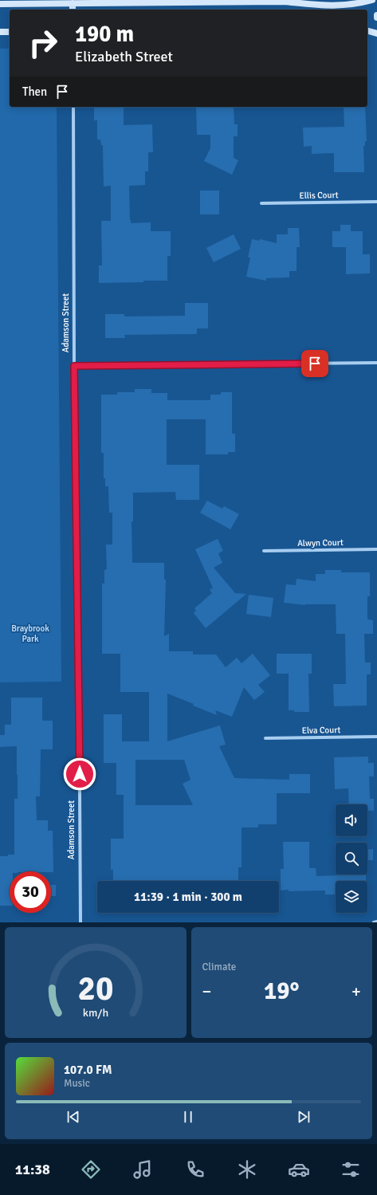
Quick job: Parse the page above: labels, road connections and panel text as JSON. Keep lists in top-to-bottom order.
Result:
{
  "streets": {
    "street": [
      "Ellis Court",
      "Adamson Street",
      "Alwyn Court",
      "Elva Court"
    ]
  },
  "parks": ["Braybrook Park"],
  "page": {
    "turn": ["190 m", "Elizabeth Street"],
    "then": "Then",
    "limit": "30",
    "trip": "11:39 · 1 min · 300 m",
    "tile": "Climate",
    "heat": ["−", "19°", "+"],
    "song": ["107.0 FM", "Music"],
    "tabs": "11:38",
    "gauge": ["20", "km/h"]
  }
}
